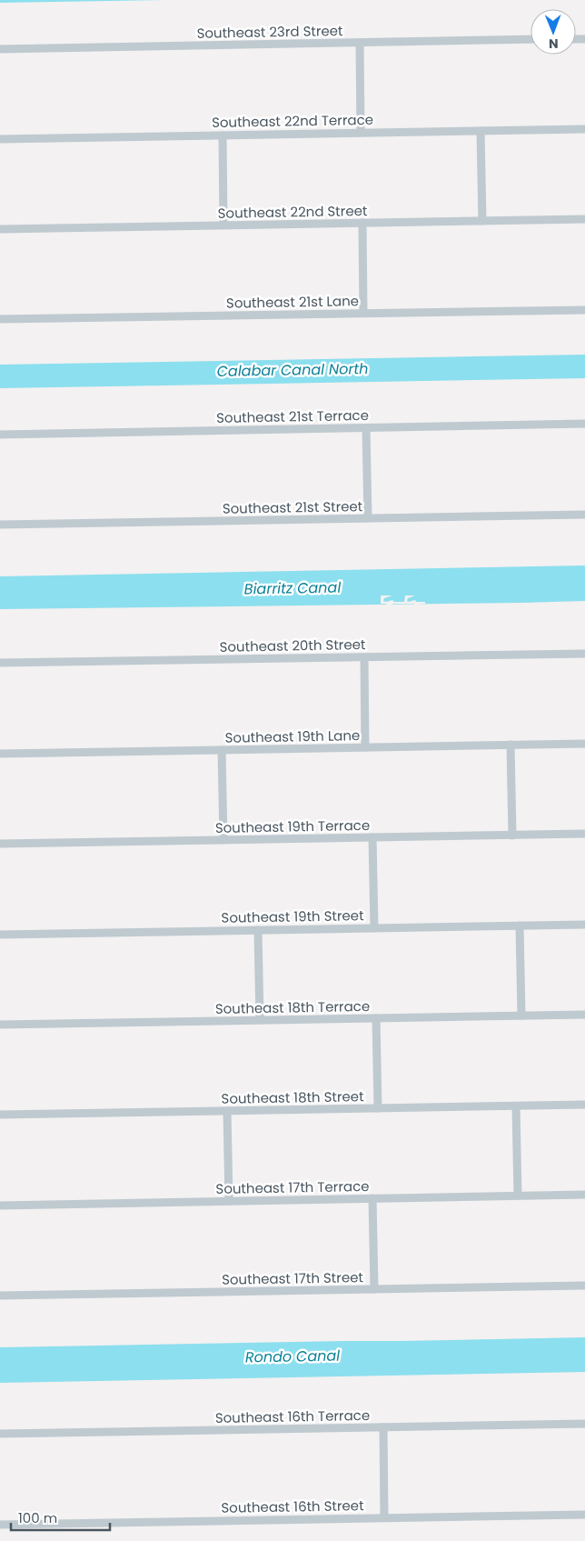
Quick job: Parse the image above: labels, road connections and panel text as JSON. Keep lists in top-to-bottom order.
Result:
{
  "streets": {
    "street": [
      "Southeast 23rd Street",
      "Southeast 22nd Terrace",
      "Southeast 22nd Street",
      "Southeast 21st Lane",
      "Southeast 21st Terrace",
      "Southeast 21st Street",
      "Southeast 20th Street",
      "Southeast 19th Lane",
      "Southeast 19th Terrace",
      "Southeast 19th Street",
      "Southeast 18th Terrace",
      "Southeast 18th Street",
      "Southeast 17th Terrace",
      "Southeast 17th Street",
      "Southeast 16th Terrace",
      "Southeast 16th Street"
    ]
  },
  "water": ["Calabar Canal North", "Biarritz Canal", "Rondo Canal"],
  "scale_bar": "100 m",
  "north": "bottom"
}
